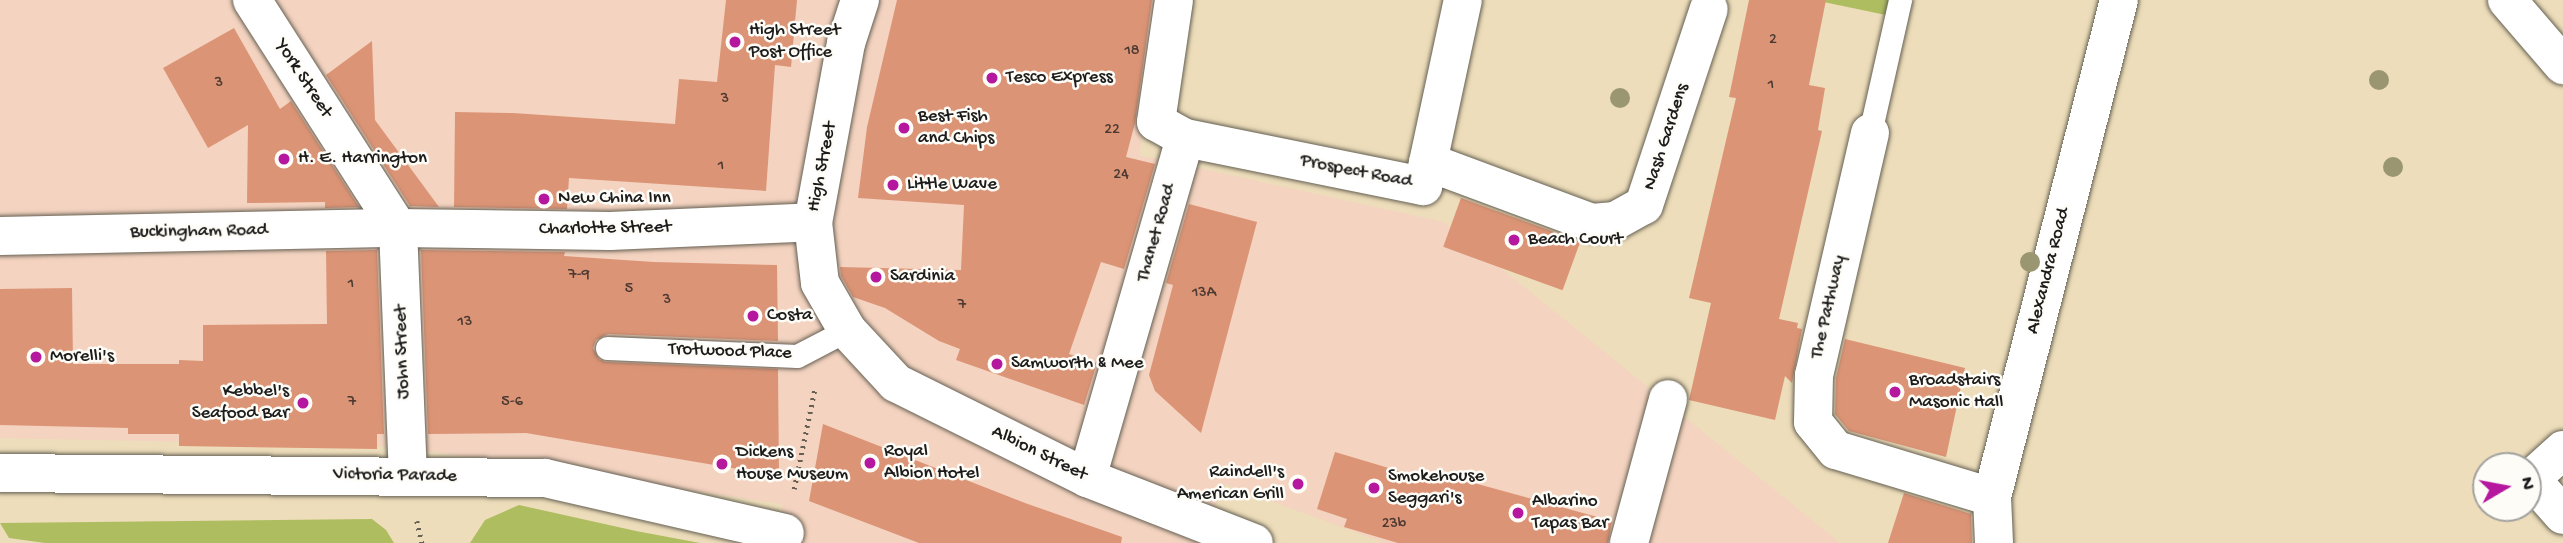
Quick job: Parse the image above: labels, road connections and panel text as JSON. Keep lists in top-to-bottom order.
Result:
{
  "streets": {
    "street": [
      "York Street",
      "Nash Gardens",
      "High Street",
      "Prospect Road",
      "Charlotte Street",
      "Buckingham Road",
      "Thanet Road",
      "Alexandra Road",
      "The Pathway",
      "John Street",
      "Albion Street",
      "Victoria Parade"
    ],
    "lane": ["Trotwood Place"]
  },
  "crossings": [
    ["York Street", "Charlotte Street"],
    ["York Street", "Buckingham Road"],
    ["York Street", "John Street"],
    ["Nash Gardens", "Prospect Road"],
    ["High Street", "Charlotte Street"],
    ["High Street", "Trotwood Place"],
    ["High Street", "Albion Street"],
    ["Prospect Road", "Thanet Road"],
    ["Charlotte Street", "Buckingham Road"],
    ["Charlotte Street", "John Street"],
    ["Buckingham Road", "John Street"],
    ["Thanet Road", "Albion Street"],
    ["Alexandra Road", "The Pathway"],
    ["John Street", "Victoria Parade"],
    ["Trotwood Place", "Albion Street"]
  ],
  "places": [
    "High Street Post Office",
    "Tesco Express",
    "Best Fish and Chips",
    "H. E. Harrington",
    "Little Wave",
    "New China Inn",
    "Beach Court",
    "Sardinia",
    "Costa",
    "Morelli's",
    "Samworth & Mee",
    "Broadstairs Masonic Hall",
    "Kebbel's Seafood Bar",
    "Royal Albion Hotel",
    "Dickens House Museum",
    "Raindell's American Grill",
    "Smokehouse Seggari's",
    "Albarino Tapas Bar"
  ],
  "house_numbers": [
    "2",
    "18",
    "3",
    "1",
    "3",
    "22",
    "1",
    "24",
    "7-9",
    "1",
    "5",
    "13A",
    "3",
    "7",
    "13",
    "7",
    "5-6",
    "23b"
  ],
  "north": "right"
}
